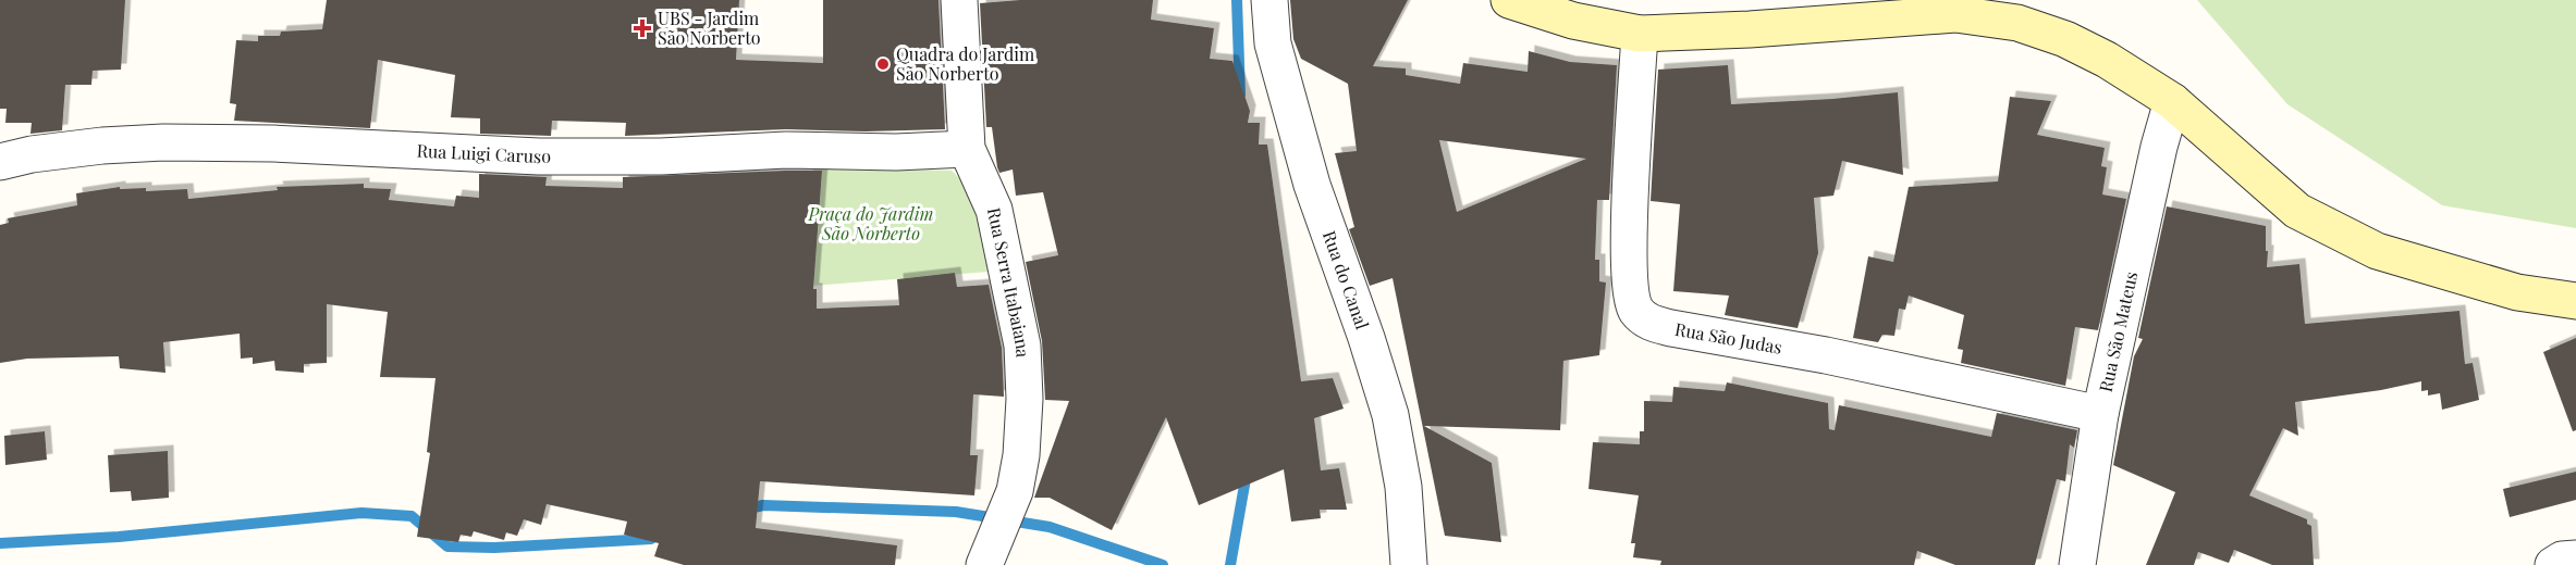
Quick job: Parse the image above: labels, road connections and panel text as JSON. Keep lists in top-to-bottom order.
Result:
{
  "streets": {
    "street": [
      "Rua Luigi Caruso",
      "Rua do Canal",
      "Rua Serra Itabaiana",
      "Rua São Mateus",
      "Rua São Judas"
    ]
  },
  "crossings": [
    ["Rua Luigi Caruso", "Rua Serra Itabaiana"],
    ["Rua São Mateus", "Rua São Judas"]
  ],
  "parks": ["Praça do Jardim São Norberto"],
  "places": {
    "health": ["UBS - Jardim São Norberto"],
    "other": ["Quadra do Jardim São Norberto"]
  }
}
